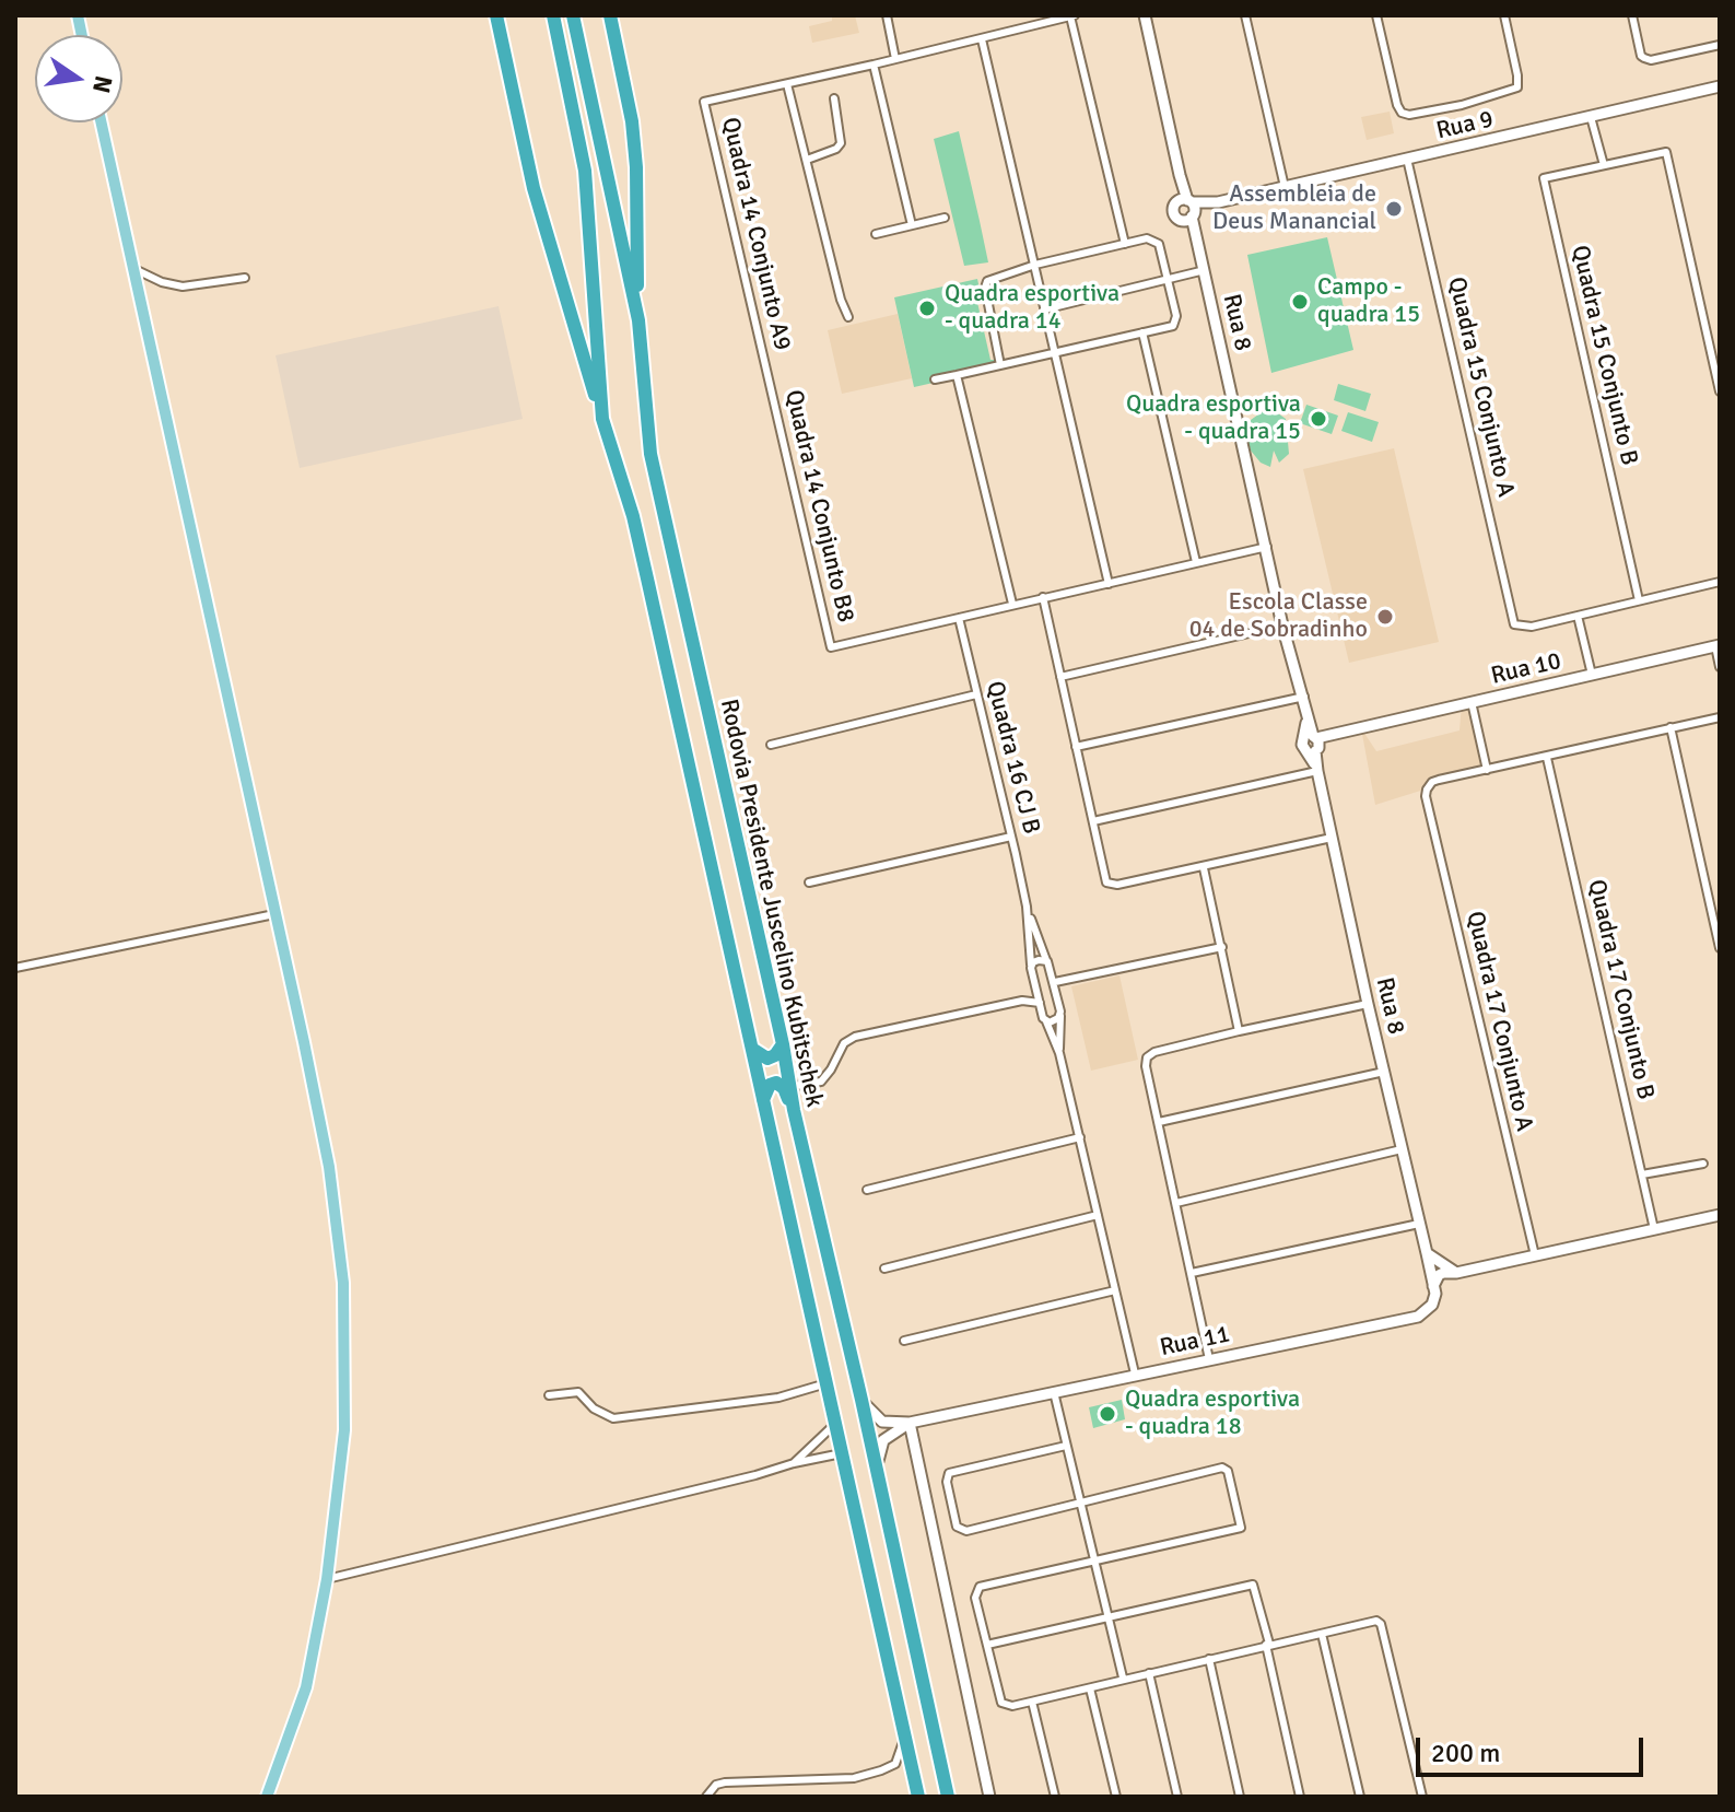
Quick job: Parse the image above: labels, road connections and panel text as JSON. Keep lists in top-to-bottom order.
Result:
{
  "streets": {
    "highway": ["Rodovia Presidente Juscelino Kubitschek"],
    "main road": [
      "Rua 9",
      "Rua 8",
      "Rua 10",
      "Rua 11"
    ],
    "street": [
      "Quadra 14 Conjunto A9",
      "Quadra 15 Conjunto B",
      "Quadra 15 Conjunto A",
      "Quadra 14 Conjunto B8",
      "Quadra 16 CJ B",
      "Quadra 17 Conjunto B",
      "Quadra 17 Conjunto A"
    ]
  },
  "crossings": [
    ["Rua 9", "Rua 8"],
    ["Rua 9", "Quadra 15 Conjunto A"],
    ["Quadra 14 Conjunto A9", "Quadra 14 Conjunto B8"],
    ["Rua 8", "Rua 10"],
    ["Quadra 14 Conjunto B8", "Quadra 16 CJ B"]
  ],
  "places": [
    "Assembleia de Deus Manancial",
    "Campo - quadra 15",
    "Quadra esportiva - quadra 14",
    "Quadra esportiva - quadra 15",
    "Escola Classe 04 de Sobradinho",
    "Quadra esportiva - quadra 18"
  ],
  "scale_bar": "200 m",
  "north": "right"
}
